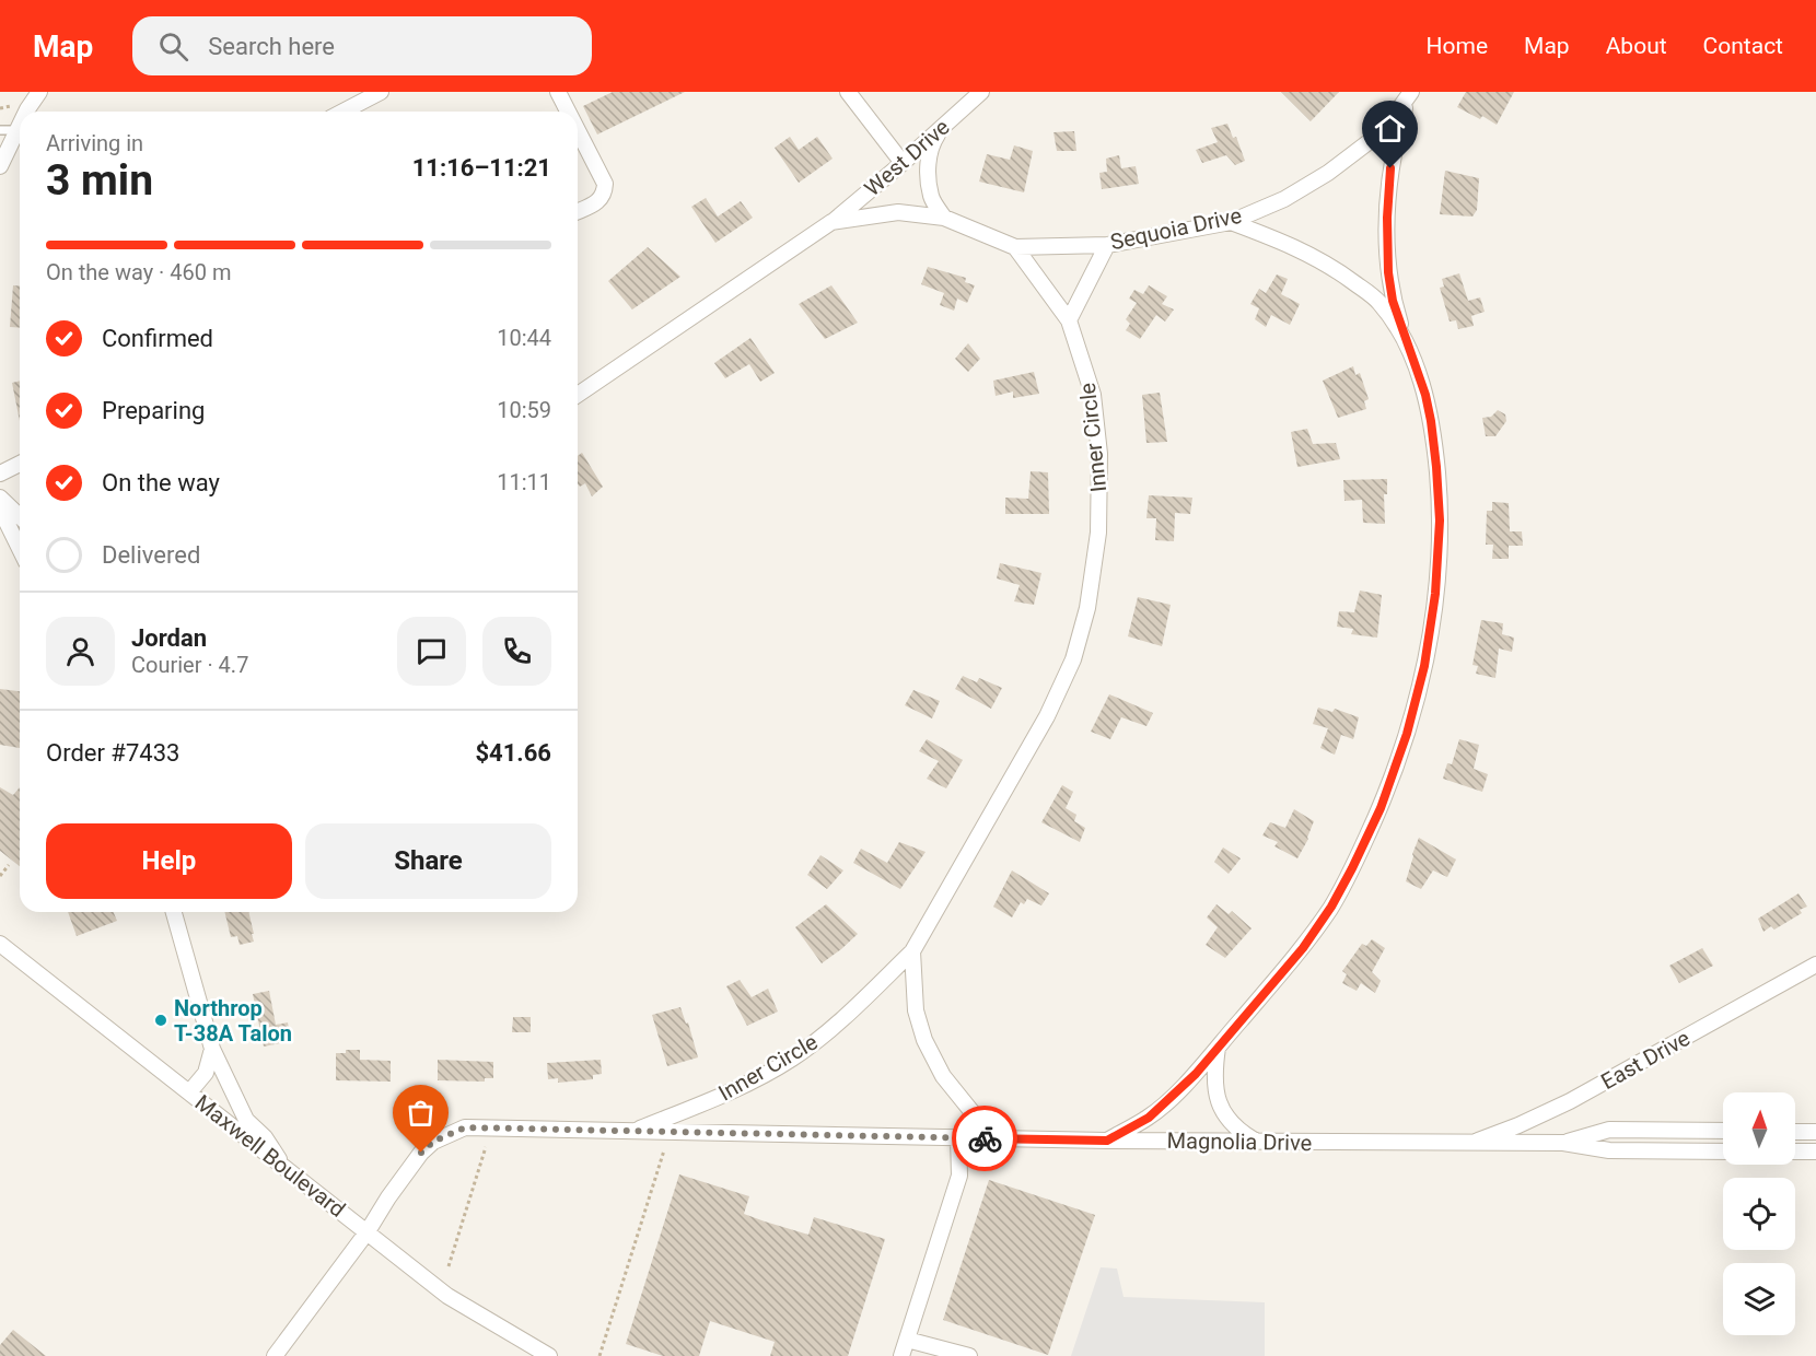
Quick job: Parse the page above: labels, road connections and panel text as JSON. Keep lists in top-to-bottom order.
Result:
{
  "streets": {
    "street": [
      "West Drive",
      "Sequoia Drive",
      "Inner Circle",
      "East Drive",
      "Magnolia Drive",
      "Maxwell Boulevard"
    ]
  },
  "crossings": [
    ["Sequoia Drive", "Inner Circle"],
    ["Inner Circle", "Magnolia Drive"],
    ["East Drive", "Magnolia Drive"],
    ["Magnolia Drive", "Maxwell Boulevard"]
  ],
  "places": ["Northrop T-38A Talon"],
  "north": "top",
  "page": {
    "header": "Map",
    "search": "Search here",
    "nav": [
      "Home",
      "Map",
      "About",
      "Contact"
    ],
    "heading": ["3 min", "Arriving in", "11:16–11:21"],
    "panel": [
      "Jordan",
      "Courier · 4.7",
      "Order #7433",
      "$41.66"
    ],
    "bar": "On the way · 460 m",
    "list": [
      ["Confirmed", "10:44"],
      ["Preparing", "10:59"],
      ["On the way", "11:11"],
      "Delivered"
    ],
    "buttons": ["Help", "Share"]
  }
}
